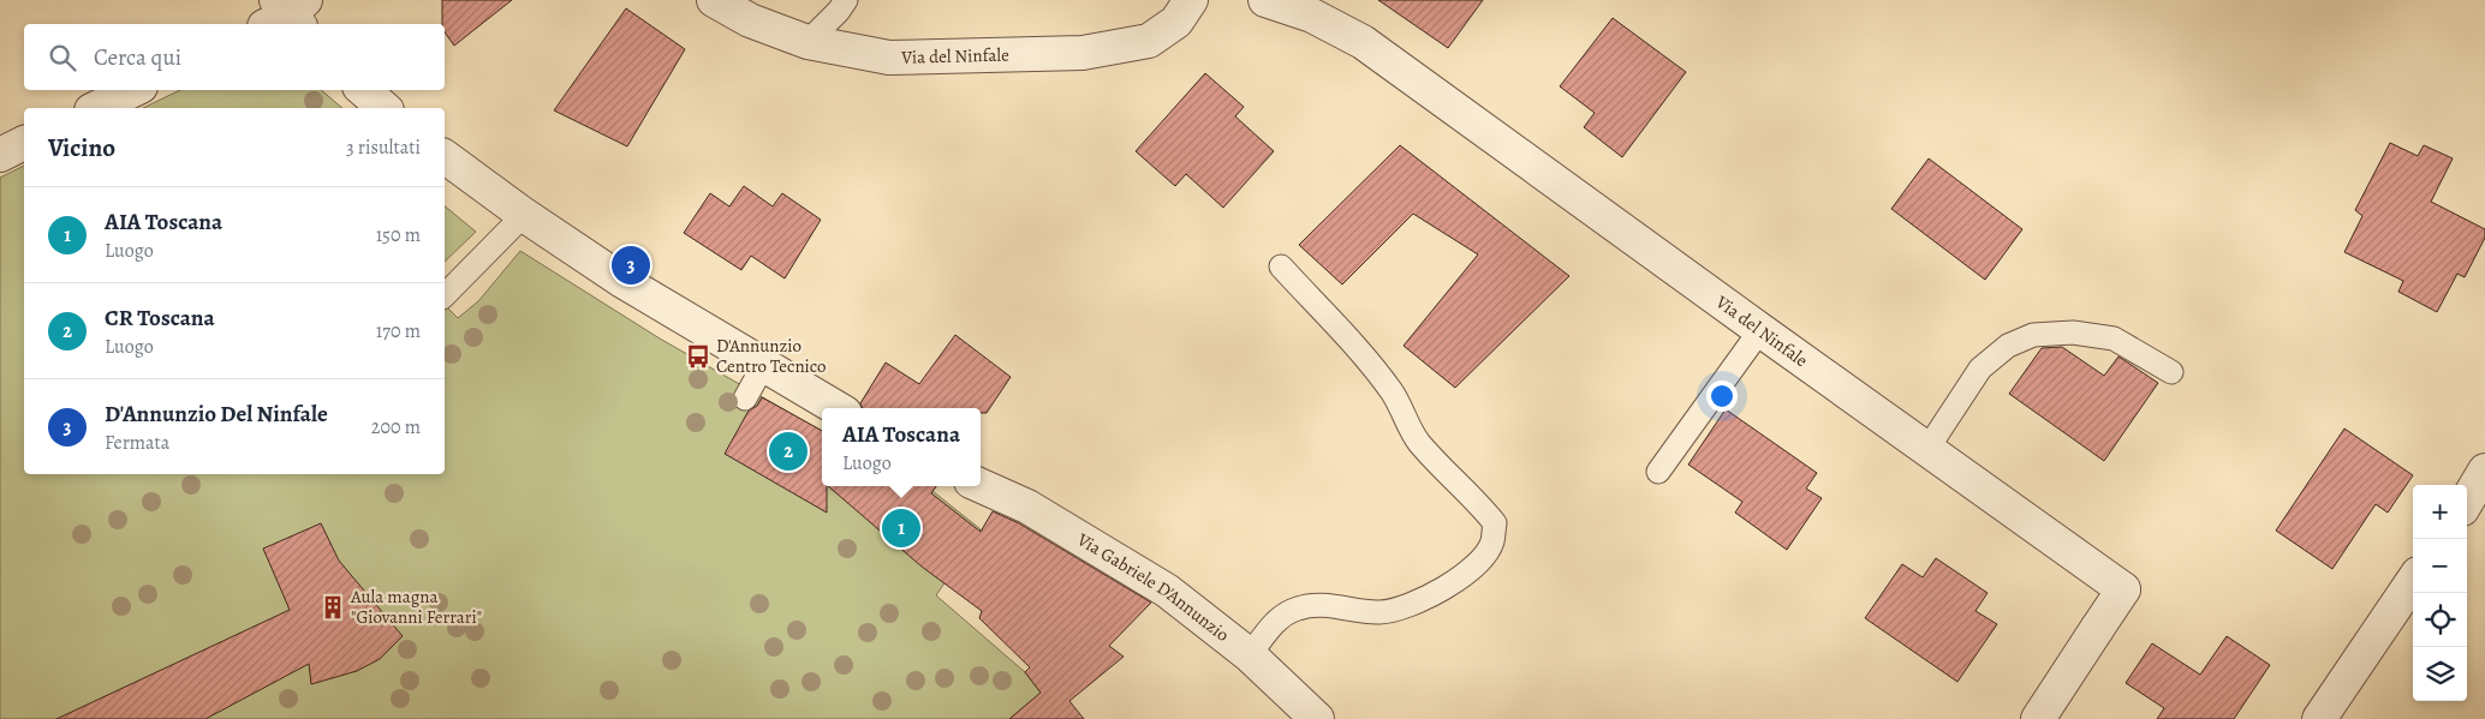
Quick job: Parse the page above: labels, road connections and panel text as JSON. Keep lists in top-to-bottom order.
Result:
{
  "streets": {
    "street": ["Via del Ninfale", "Via Gabriele D'Annunzio"]
  },
  "places": {
    "bus stop": ["D'Annunzio Centro Tecnico"],
    "building": ["Aula magna \"Giovanni Ferrari\""]
  },
  "page": {
    "search": "Cerca qui",
    "heading": ["Vicino", "3 risultati"],
    "list": [
      {
        "mark": "1",
        "name": "AIA Toscana",
        "note": "Luogo",
        "value": "150 m"
      },
      {
        "mark": "2",
        "name": "CR Toscana",
        "note": "Luogo",
        "value": "170 m"
      },
      {
        "mark": "3",
        "name": "D'Annunzio Del Ninfale",
        "note": "Fermata",
        "value": "200 m"
      }
    ],
    "pins": ["3", "2", "1"],
    "popup": ["AIA Toscana", "Luogo"],
    "map_buttons": ["+", "−"]
  }
}
